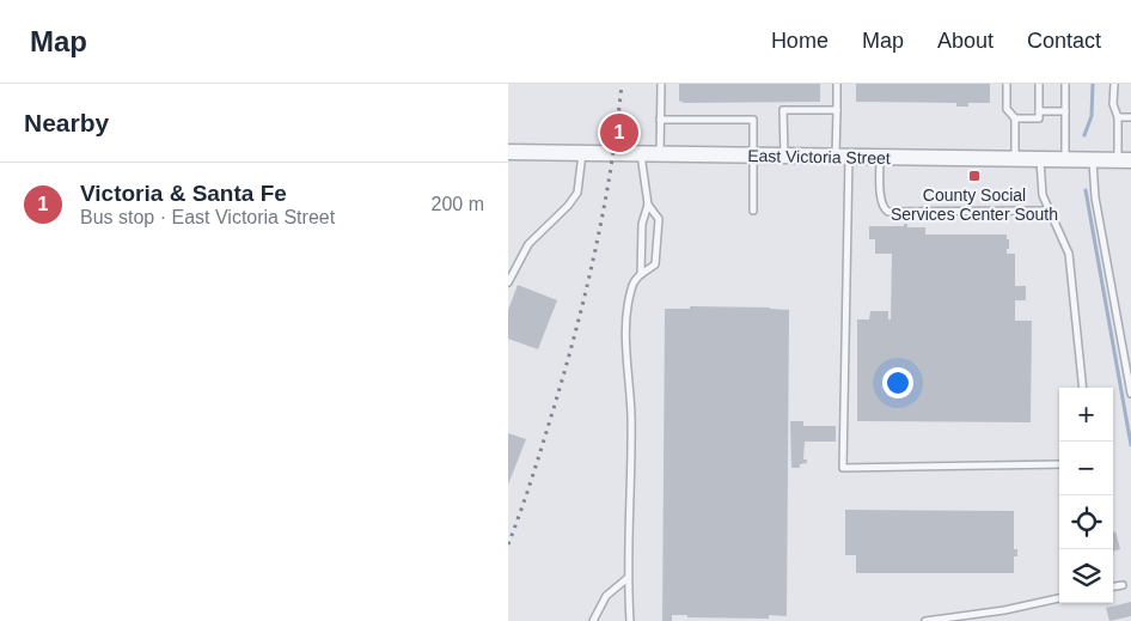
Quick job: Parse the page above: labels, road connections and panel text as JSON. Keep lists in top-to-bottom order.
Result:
{
  "streets": {
    "street": ["East Victoria Street"]
  },
  "places": {
    "transit": ["County Social Services Center South"]
  },
  "page": {
    "header": "Map",
    "nav": [
      "Home",
      "Map",
      "About",
      "Contact"
    ],
    "heading": "Nearby",
    "pins": "1",
    "list": [
      {
        "mark": "1",
        "name": "Victoria & Santa Fe",
        "note": "Bus stop · East Victoria Street",
        "value": "200 m"
      }
    ],
    "map_buttons": ["+", "−"]
  }
}
